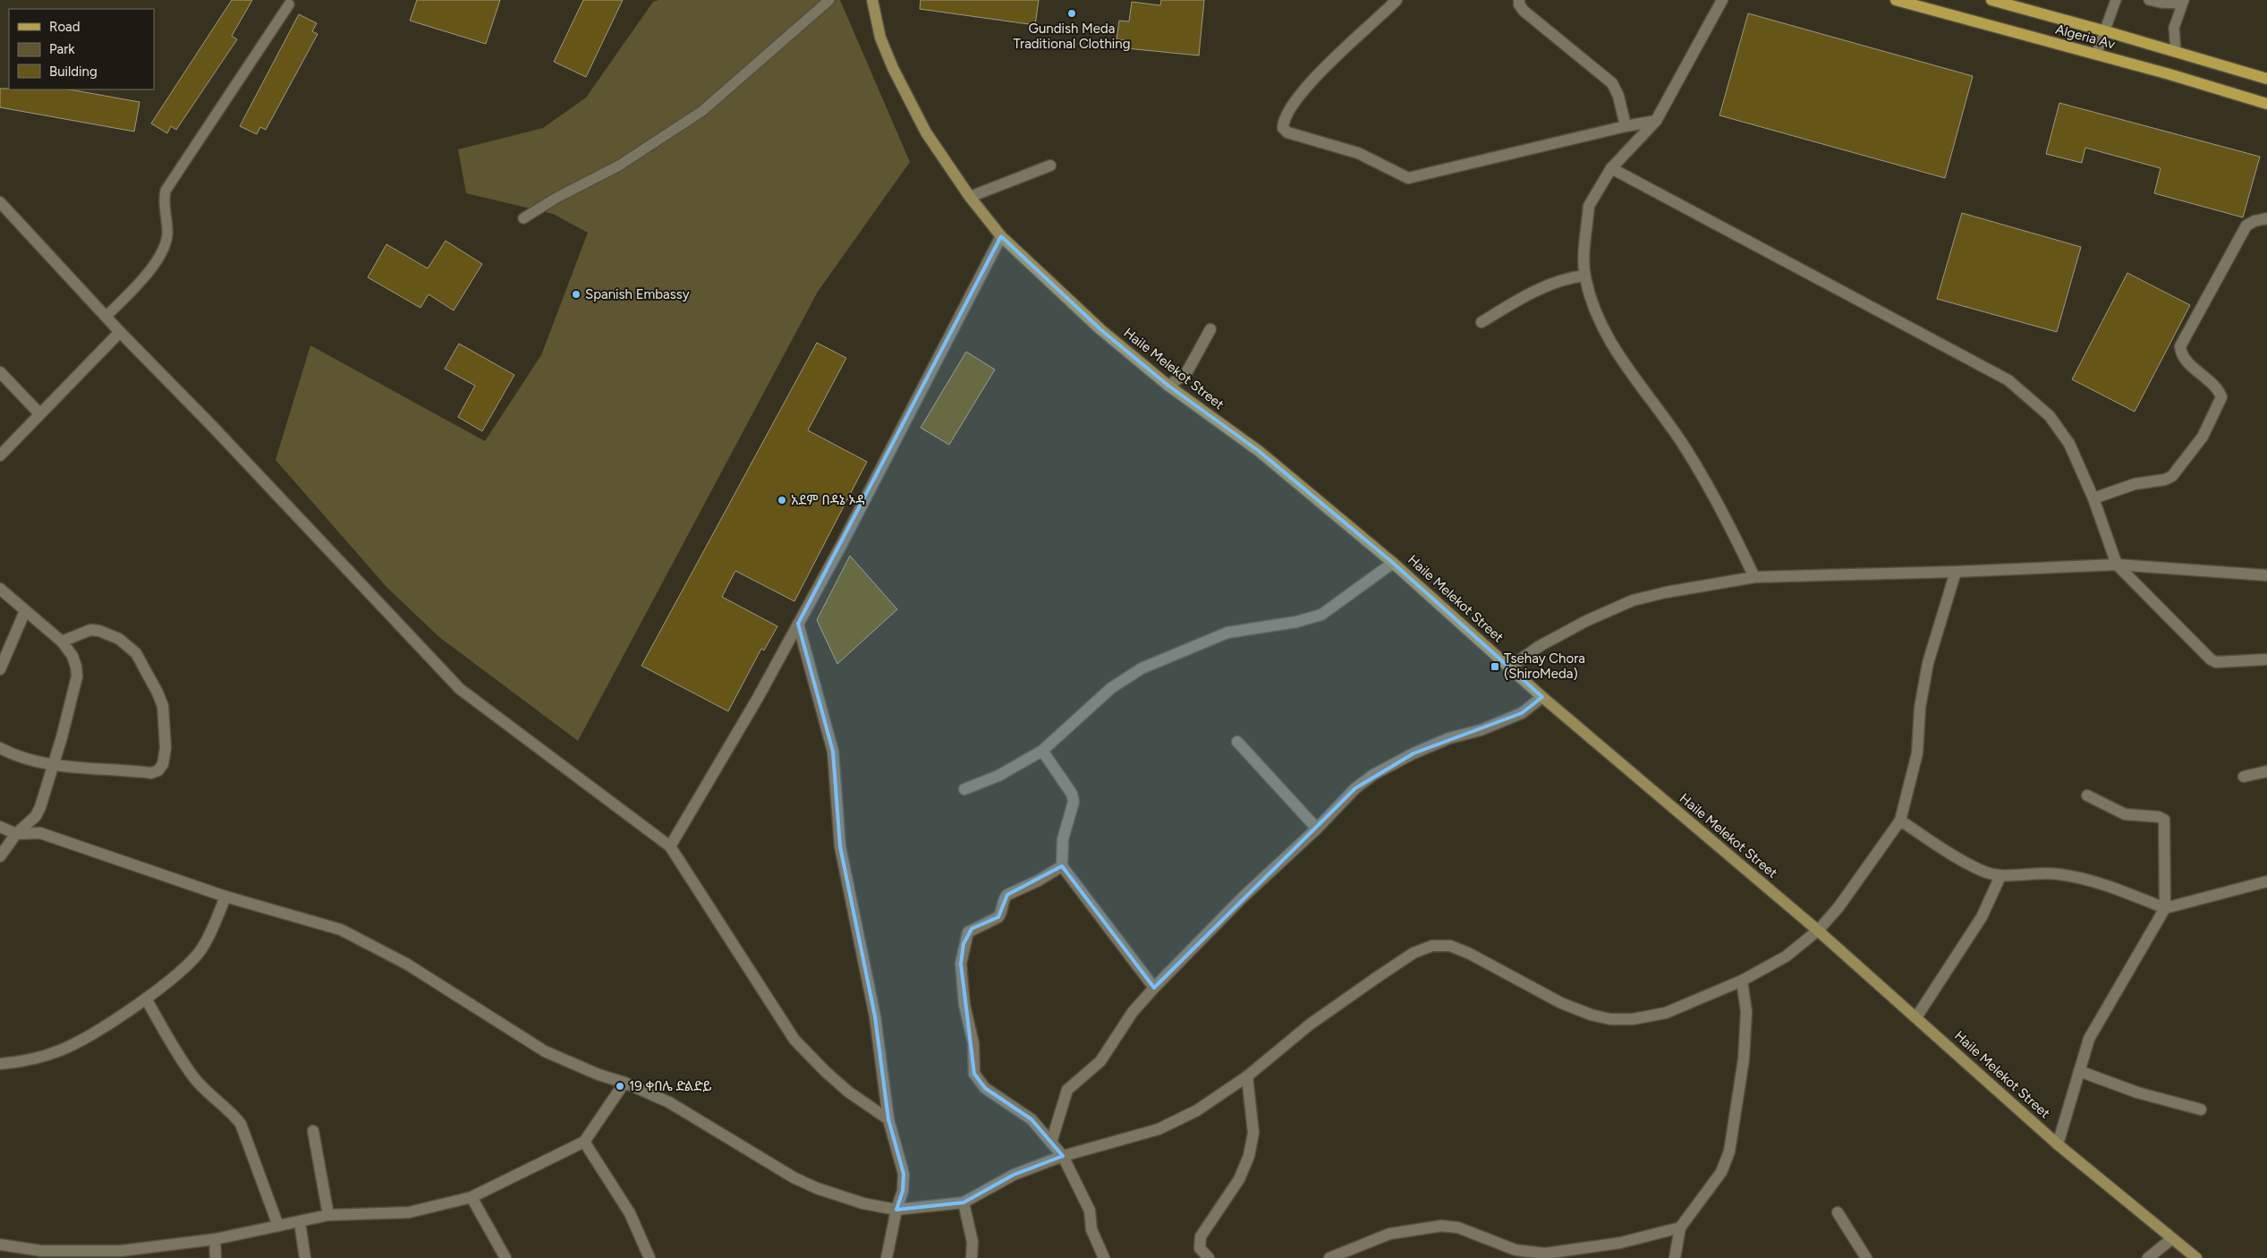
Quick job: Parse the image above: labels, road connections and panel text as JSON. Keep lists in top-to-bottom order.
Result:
{
  "streets": {
    "main road": ["Algeria Av", "Haile Melekot Street"]
  },
  "places": {
    "other": [
      "Gundish Meda Traditional Clothing",
      "Spanish Embassy",
      "አደም በዳኔ ኦዳ",
      "19 ቀበሌ ድልድይ"
    ],
    "transit": ["Tsehay Chora (ShiroMeda)"]
  },
  "legend": ["Road", "Park", "Building"]
}
